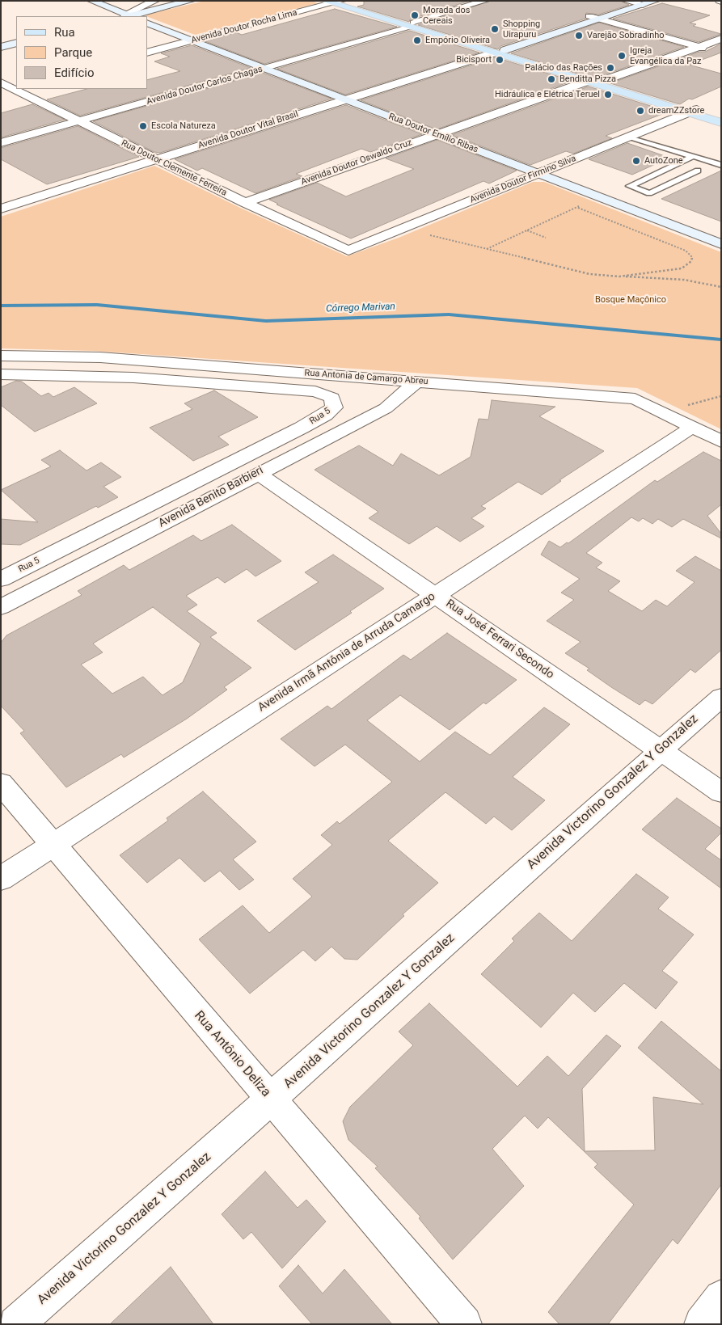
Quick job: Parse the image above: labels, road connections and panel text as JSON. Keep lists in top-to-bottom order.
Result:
{
  "streets": {
    "street": [
      "Avenida Doutor Rocha Lima",
      "Avenida Doutor Carlos Chagas",
      "Avenida Doutor Vital Brasil",
      "Rua Doutor Emílio Ribas",
      "Avenida Doutor Oswaldo Cruz",
      "Rua Doutor Clemente Ferreira",
      "Avenida Doutor Firmino Silva",
      "Rua Antonia de Camargo Abreu",
      "Rua 5",
      "Avenida Benito Barbieri",
      "Rua José Ferrari Secondo",
      "Avenida Irmã Antônia de Arruda Camargo",
      "Avenida Victorino Gonzalez Y Gonzalez",
      "Rua Antônio Deliza"
    ]
  },
  "crossings": [
    ["Avenida Doutor Rocha Lima", "Rua Doutor Emílio Ribas"],
    ["Avenida Doutor Carlos Chagas", "Rua Doutor Emílio Ribas"],
    ["Avenida Doutor Carlos Chagas", "Rua Doutor Clemente Ferreira"],
    ["Avenida Doutor Vital Brasil", "Rua Doutor Emílio Ribas"],
    ["Avenida Doutor Vital Brasil", "Rua Doutor Clemente Ferreira"],
    ["Rua Doutor Emílio Ribas", "Avenida Doutor Oswaldo Cruz"],
    ["Rua Doutor Emílio Ribas", "Avenida Doutor Firmino Silva"],
    ["Avenida Doutor Oswaldo Cruz", "Rua Doutor Clemente Ferreira"],
    ["Rua Doutor Clemente Ferreira", "Avenida Doutor Firmino Silva"],
    ["Rua Antonia de Camargo Abreu", "Avenida Benito Barbieri"],
    ["Rua Antonia de Camargo Abreu", "Avenida Irmã Antônia de Arruda Camargo"],
    ["Avenida Benito Barbieri", "Rua José Ferrari Secondo"],
    ["Rua José Ferrari Secondo", "Avenida Irmã Antônia de Arruda Camargo"],
    ["Rua José Ferrari Secondo", "Avenida Victorino Gonzalez Y Gonzalez"],
    ["Avenida Irmã Antônia de Arruda Camargo", "Rua Antônio Deliza"],
    ["Avenida Victorino Gonzalez Y Gonzalez", "Rua Antônio Deliza"]
  ],
  "water": ["Córrego Marivan"],
  "parks": ["Bosque Maçônico"],
  "places": [
    "Morada dos Cereais",
    "Shopping Uirapuru",
    "Varejão Sobradinho",
    "Empório Oliveira",
    "Igreja Evangélica da Paz",
    "Bicisport",
    "Palácio das Rações",
    "Benditta Pizza",
    "Hidráulica e Elétrica Teruel",
    "dreamZZstore",
    "Escola Natureza",
    "AutoZone"
  ],
  "legend": ["Rua", "Parque", "Edifício"]
}
